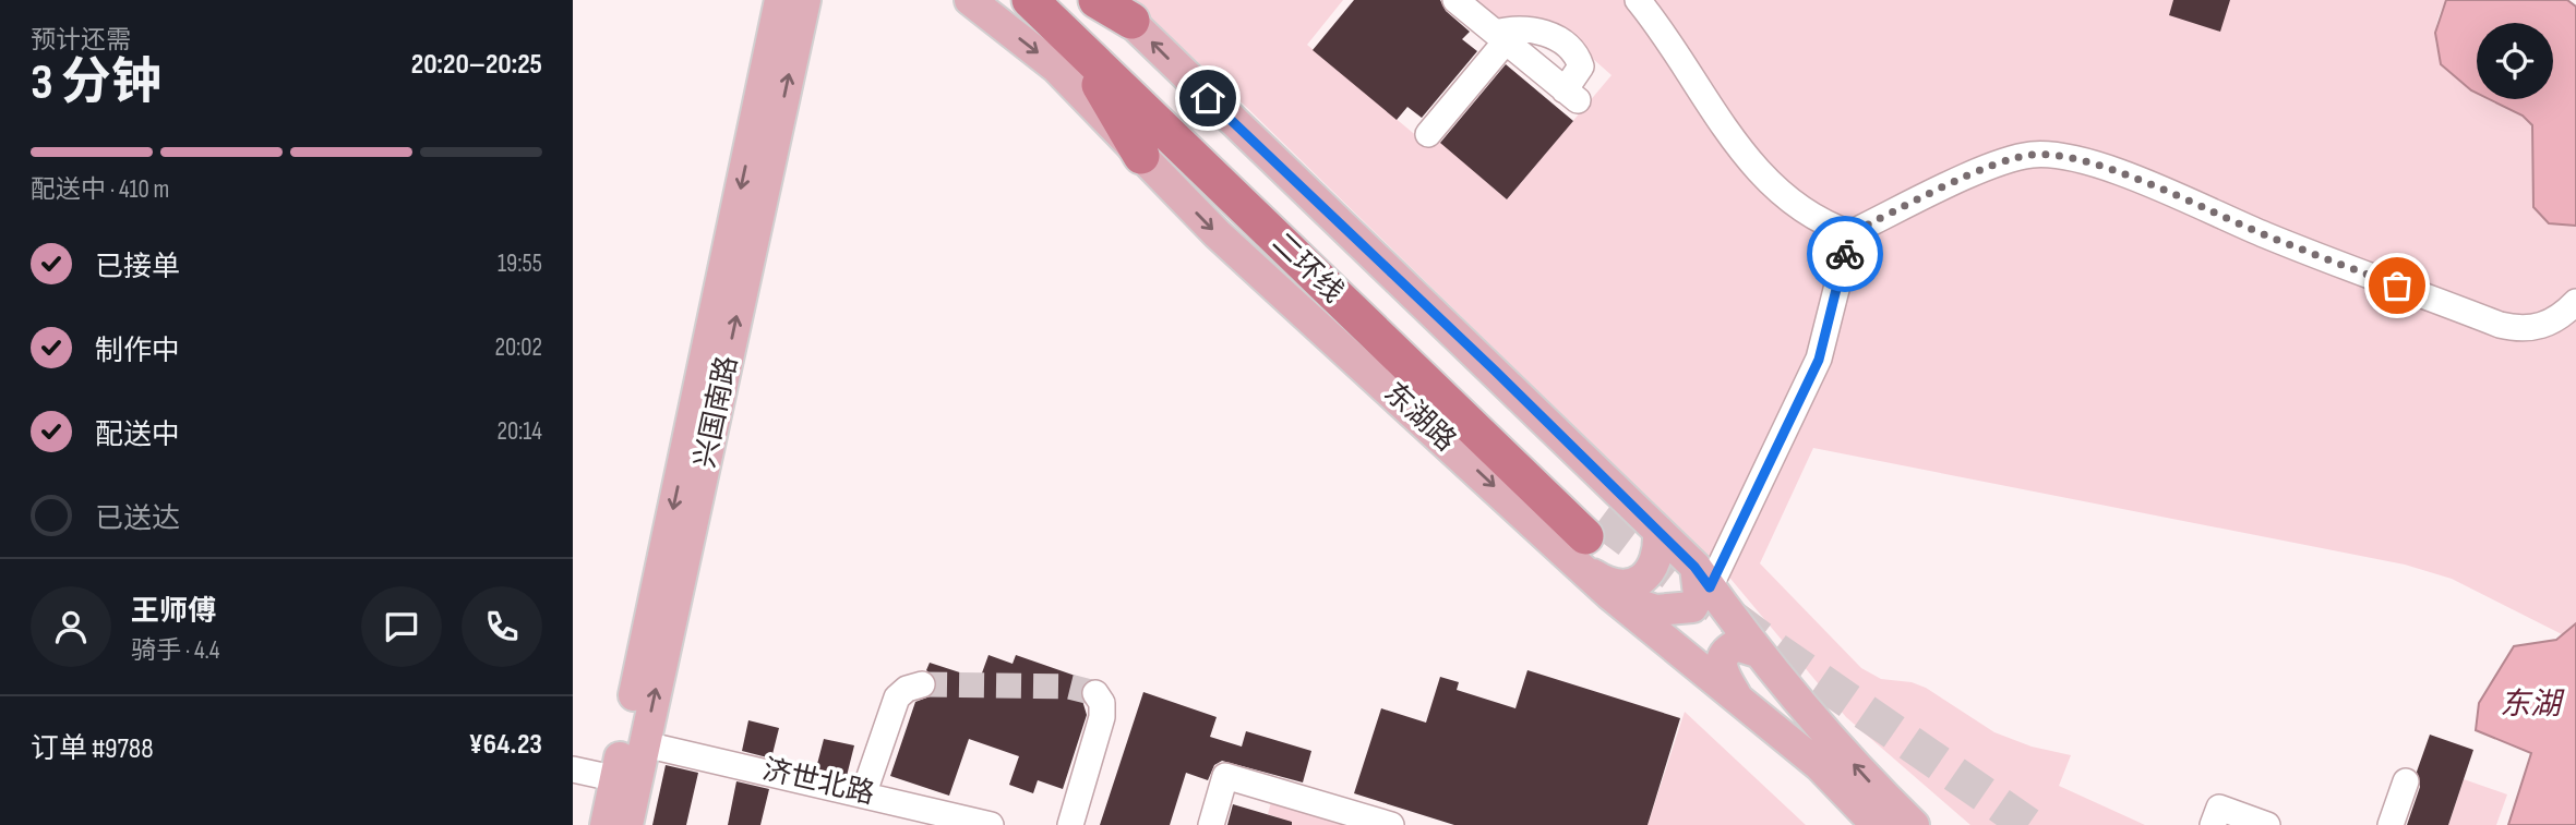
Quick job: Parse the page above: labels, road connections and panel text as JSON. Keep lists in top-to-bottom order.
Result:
{
  "streets": {
    "highway": ["二环线"],
    "main road": ["兴国南路", "东湖路"],
    "street": ["济世北路"]
  },
  "crossings": [
    ["二环线", "东湖路"],
    ["兴国南路", "济世北路"]
  ],
  "water": ["东湖"],
  "page": {
    "heading": ["3 分钟", "预计还需", "20:20–20:25"],
    "panel": [
      "王师傅",
      "骑手 · 4.4",
      "订单 #9788",
      "¥64.23"
    ],
    "bar": "配送中 · 410 m",
    "list": [
      ["已接单", "19:55"],
      ["制作中", "20:02"],
      ["配送中", "20:14"],
      "已送达"
    ]
  }
}
